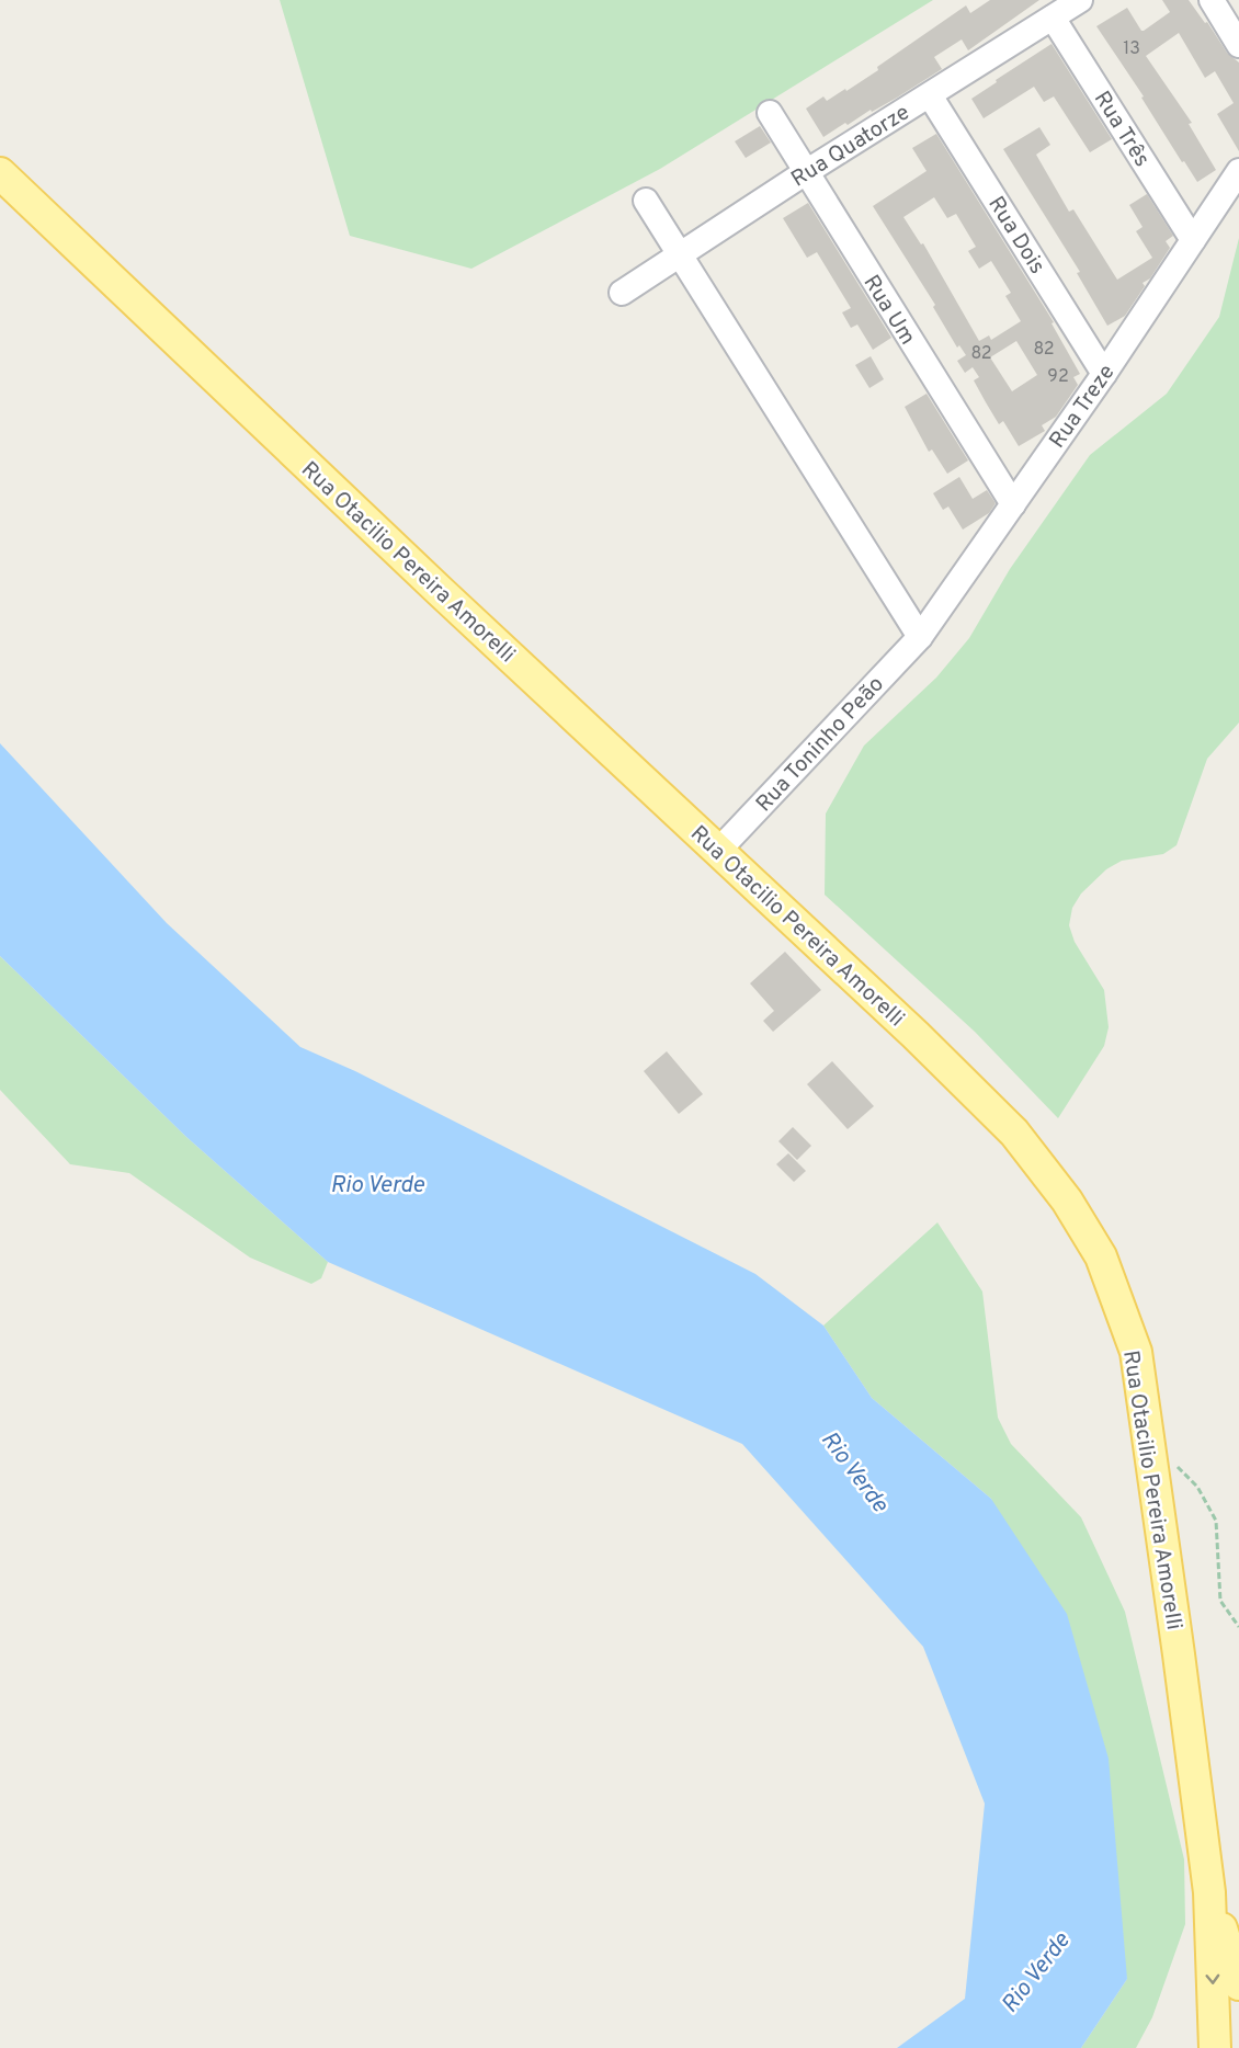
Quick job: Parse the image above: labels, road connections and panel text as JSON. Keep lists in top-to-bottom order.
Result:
{
  "streets": {
    "main road": ["Rua Otacilio Pereira Amorelli"],
    "street": [
      "Rua Três",
      "Rua Quatorze",
      "Rua Dois",
      "Rua Um",
      "Rua Treze",
      "Rua Toninho Peão"
    ]
  },
  "crossings": [
    ["Rua Três", "Rua Quatorze"],
    ["Rua Três", "Rua Treze"],
    ["Rua Quatorze", "Rua Dois"],
    ["Rua Quatorze", "Rua Um"],
    ["Rua Dois", "Rua Treze"],
    ["Rua Um", "Rua Treze"],
    ["Rua Treze", "Rua Toninho Peão"],
    ["Rua Otacilio Pereira Amorelli", "Rua Toninho Peão"]
  ],
  "water": ["Rio Verde"],
  "house_numbers": [
    "13",
    "82",
    "82",
    "92"
  ]
}
